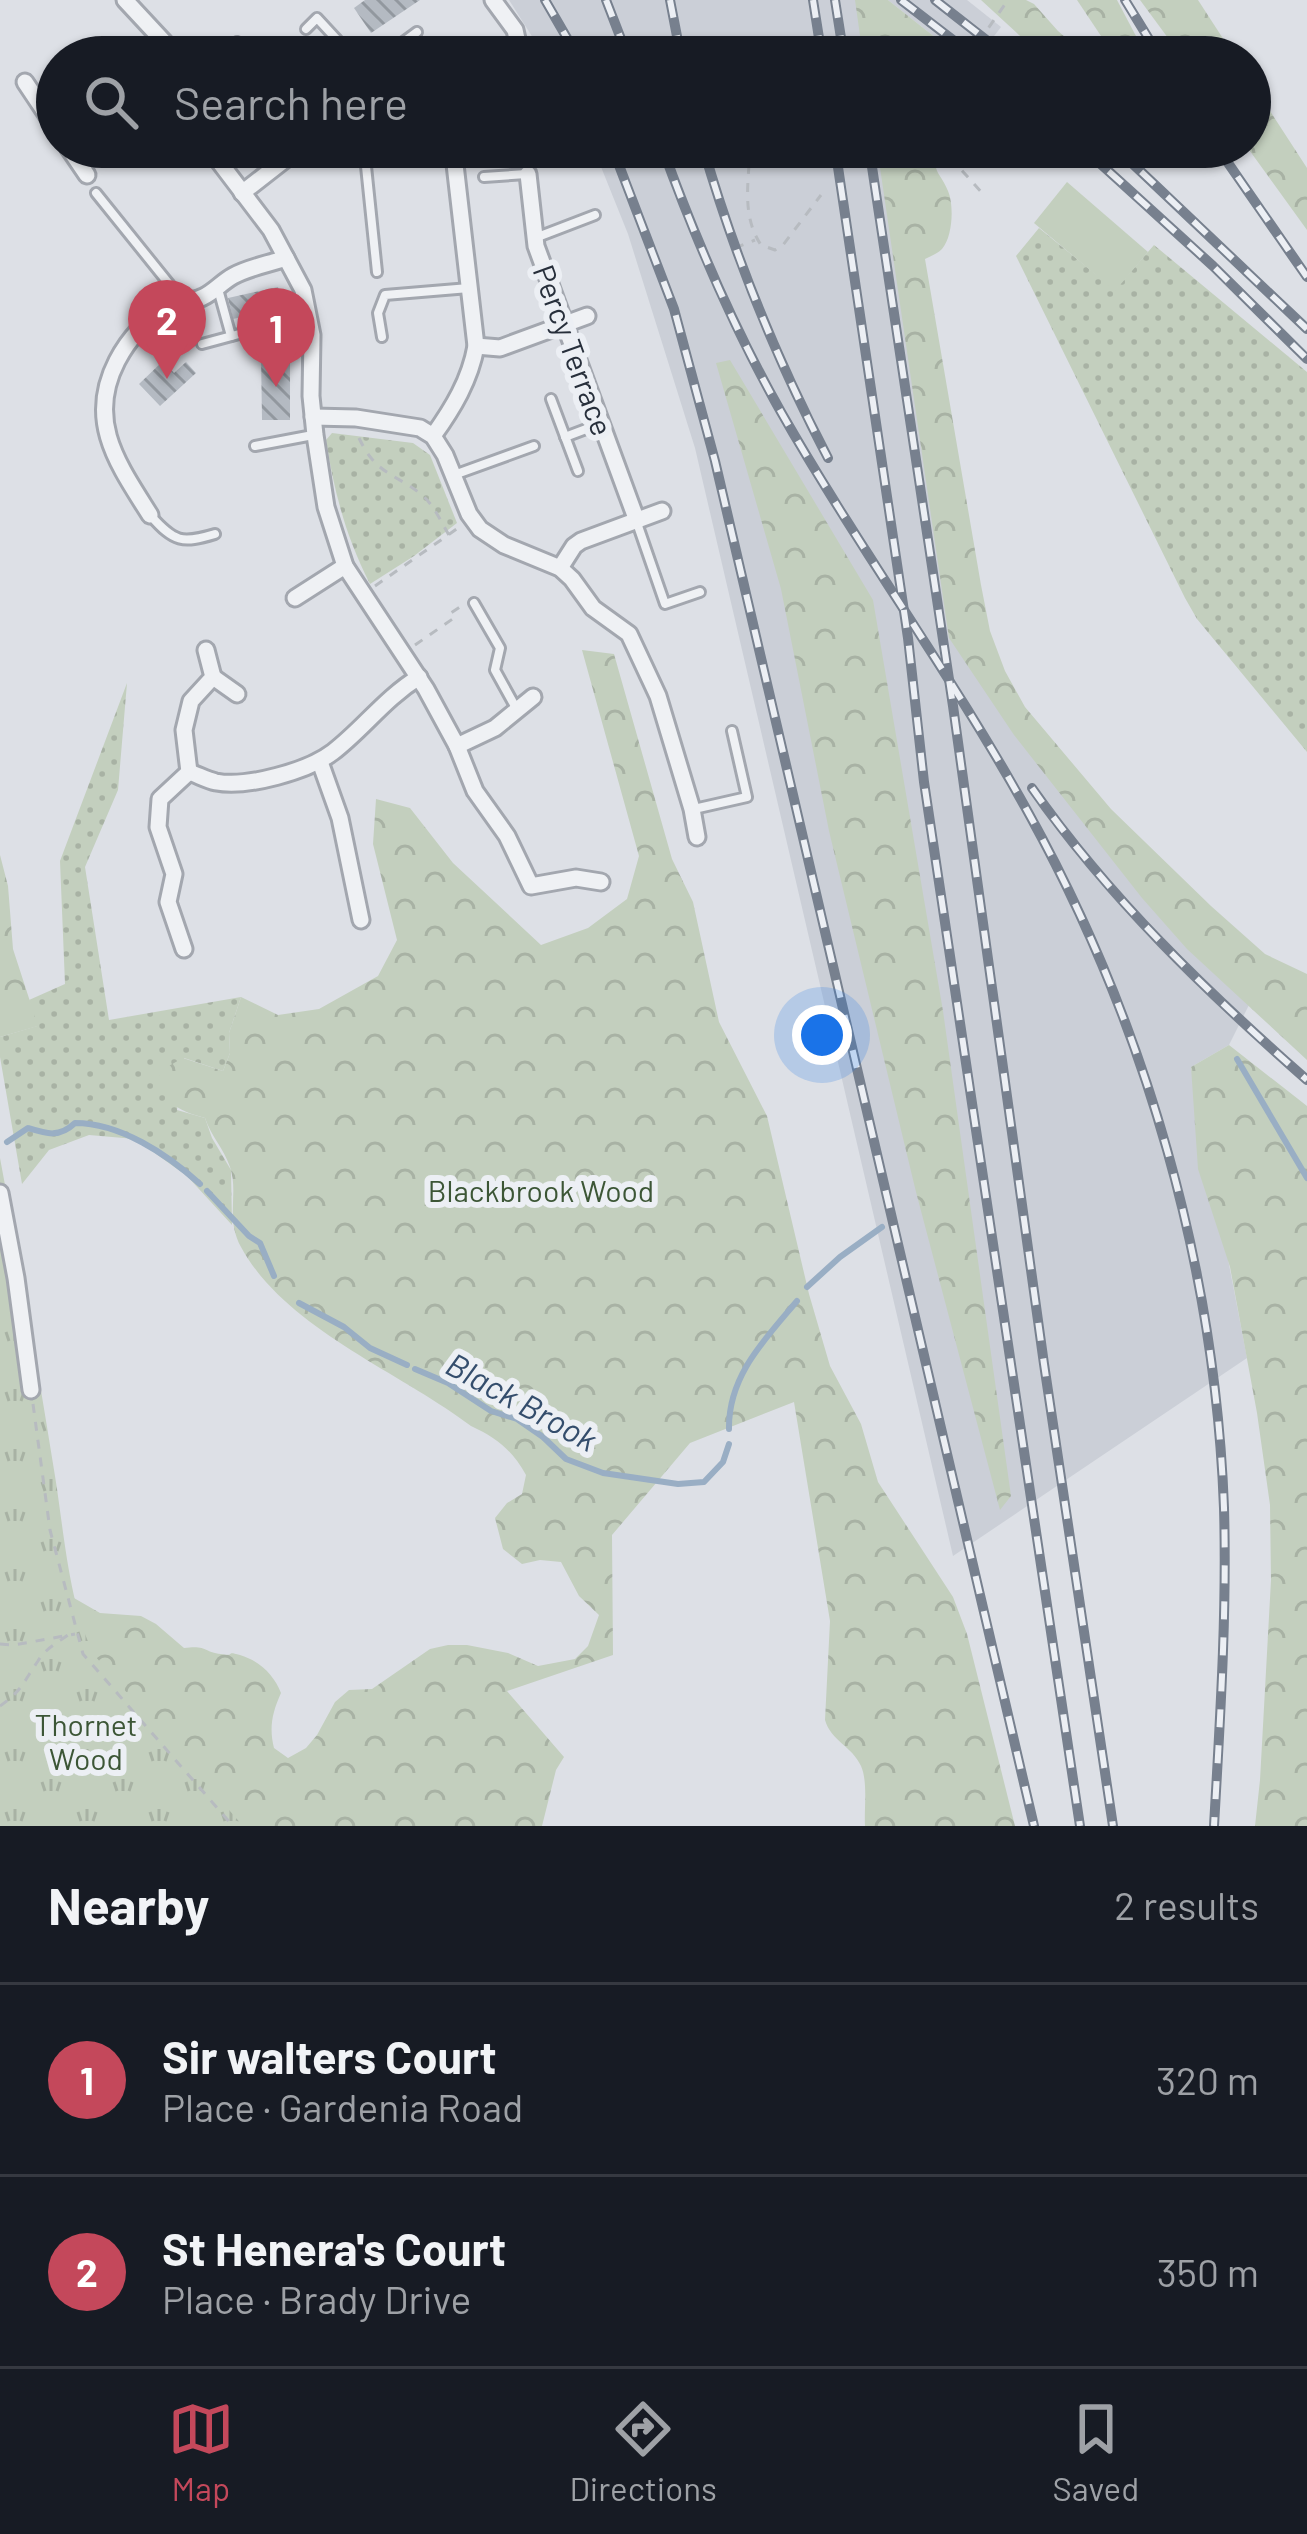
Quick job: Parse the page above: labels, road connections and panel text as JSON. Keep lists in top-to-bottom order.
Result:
{
  "streets": {
    "street": ["Percy Terrace"]
  },
  "water": ["Black Brook"],
  "parks": ["Blackbrook Wood", "Thornet Wood"],
  "page": {
    "search": "Search here",
    "pins": ["2", "1"],
    "heading": ["Nearby", "2 results"],
    "list": [
      {
        "mark": "1",
        "name": "Sir walters Court",
        "note": "Place · Gardenia Road",
        "value": "320 m"
      },
      {
        "mark": "2",
        "name": "St Henera's Court",
        "note": "Place · Brady Drive",
        "value": "350 m"
      }
    ],
    "nav": ["Map", "Directions", "Saved"]
  }
}
